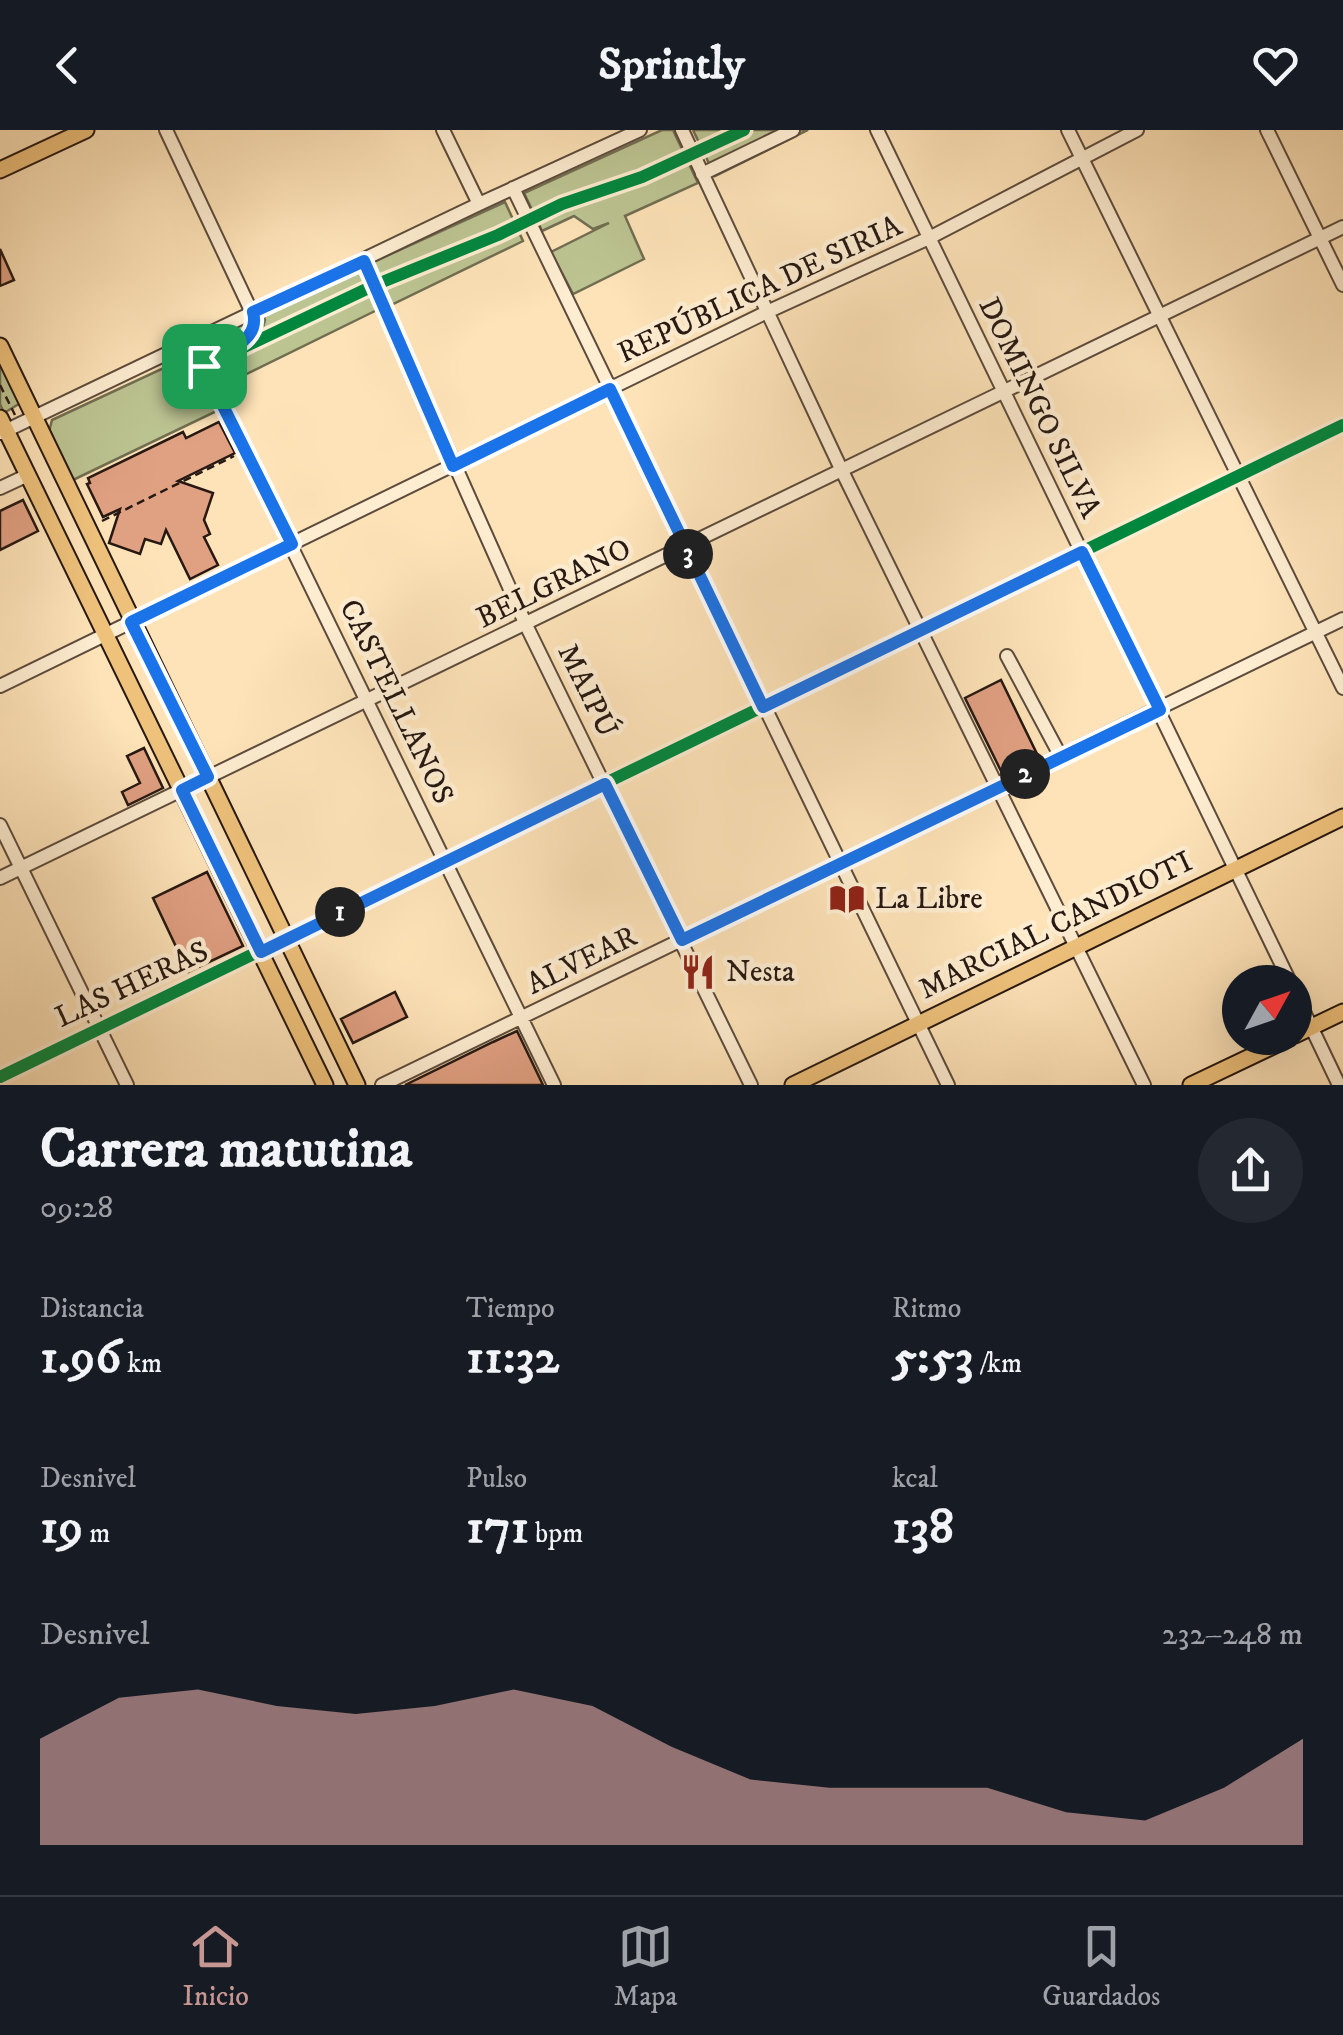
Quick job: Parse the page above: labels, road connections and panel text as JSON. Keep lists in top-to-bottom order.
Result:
{
  "streets": {
    "main road": ["MARCIAL CANDIOTI"],
    "street": [
      "REPÚBLICA DE SIRIA",
      "DOMINGO SILVA",
      "BELGRANO",
      "MAIPÚ",
      "CASTELLANOS",
      "ALVEAR",
      "LAS HERAS"
    ]
  },
  "crossings": [
    ["REPÚBLICA DE SIRIA", "DOMINGO SILVA"],
    ["REPÚBLICA DE SIRIA", "MAIPÚ"],
    ["REPÚBLICA DE SIRIA", "CASTELLANOS"],
    ["DOMINGO SILVA", "BELGRANO"],
    ["DOMINGO SILVA", "MARCIAL CANDIOTI"],
    ["DOMINGO SILVA", "ALVEAR"],
    ["DOMINGO SILVA", "LAS HERAS"],
    ["BELGRANO", "MAIPÚ"],
    ["BELGRANO", "CASTELLANOS"],
    ["MAIPÚ", "ALVEAR"],
    ["MAIPÚ", "LAS HERAS"],
    ["CASTELLANOS", "ALVEAR"],
    ["CASTELLANOS", "LAS HERAS"]
  ],
  "places": {
    "library": ["La Libre"],
    "restaurant": ["Nesta"]
  },
  "north": "top right",
  "page": {
    "header": "Sprintly",
    "pins": ["3", "2", "1"],
    "heading": ["Carrera matutina", "09:28"],
    "stats": [
      ["Distancia", "1.96 km"],
      ["Tiempo", "11:32"],
      ["Ritmo", "5:53 /km"],
      ["Desnivel", "19 m"],
      ["Pulso", "171 bpm"],
      ["kcal", "138"]
    ],
    "chart": ["Desnivel", "232–248 m"],
    "tabs": ["Inicio", "Mapa", "Guardados"]
  }
}
